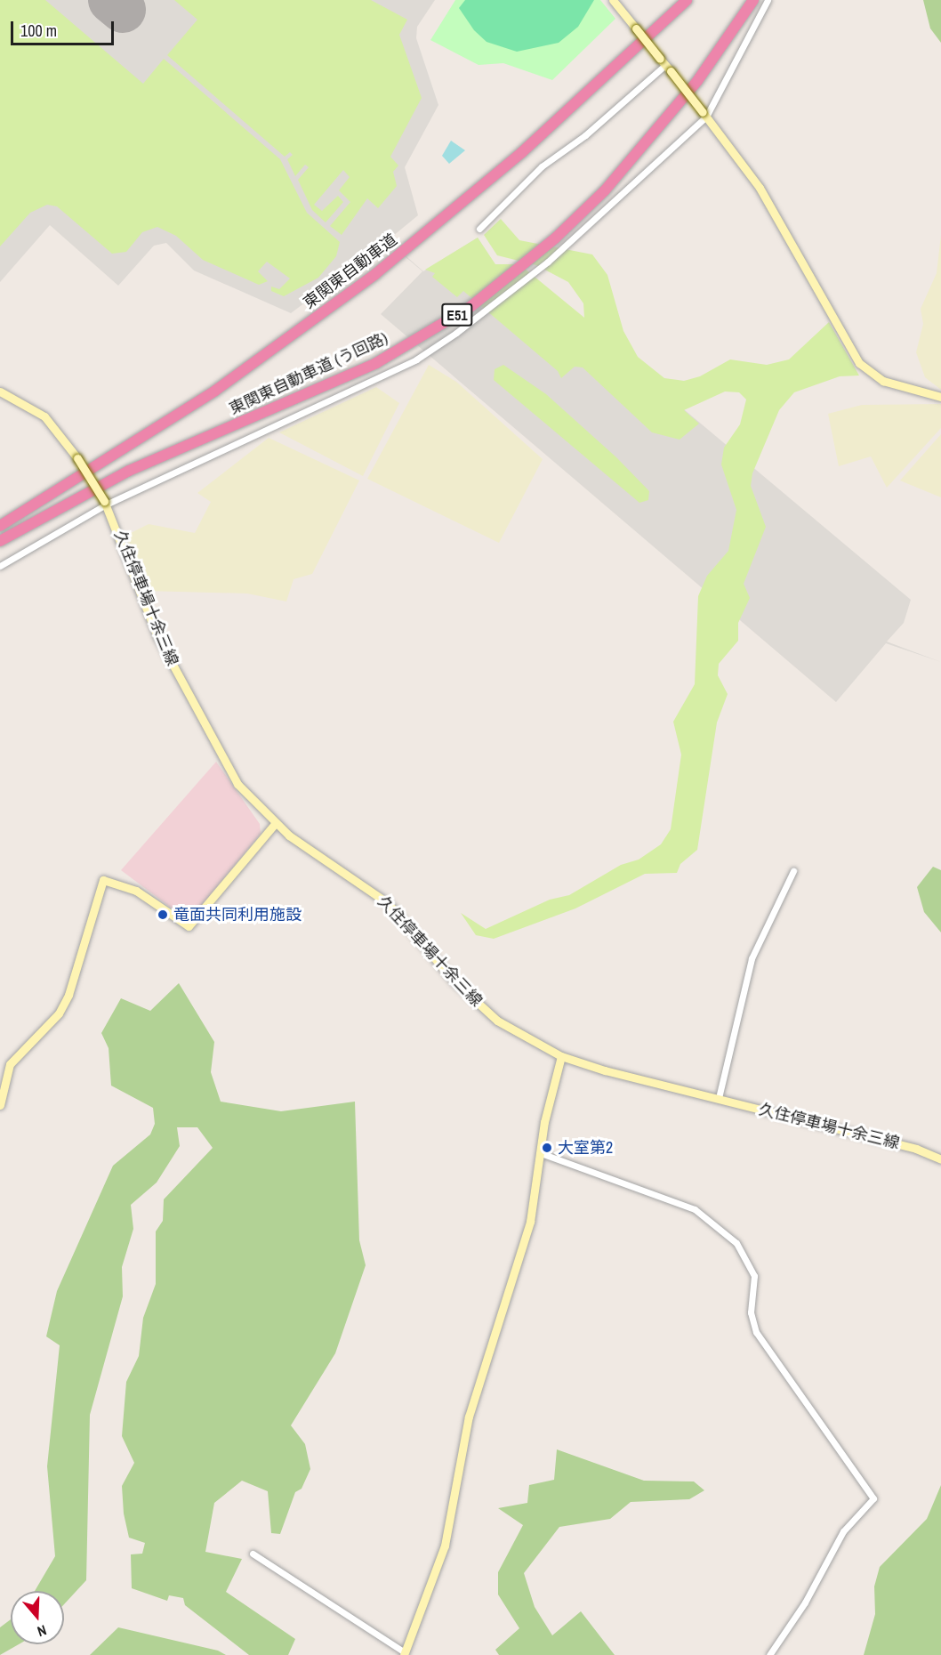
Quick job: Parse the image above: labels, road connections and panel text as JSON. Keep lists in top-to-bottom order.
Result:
{
  "streets": {
    "highway": ["東関東自動車道", "E51", "東関東自動車道 (う回路)"],
    "street": ["久住停車場十余三線"]
  },
  "places": ["竜面共同利用施設", "大室第2"],
  "scale_bar": "100 m",
  "north": "bottom"
}
